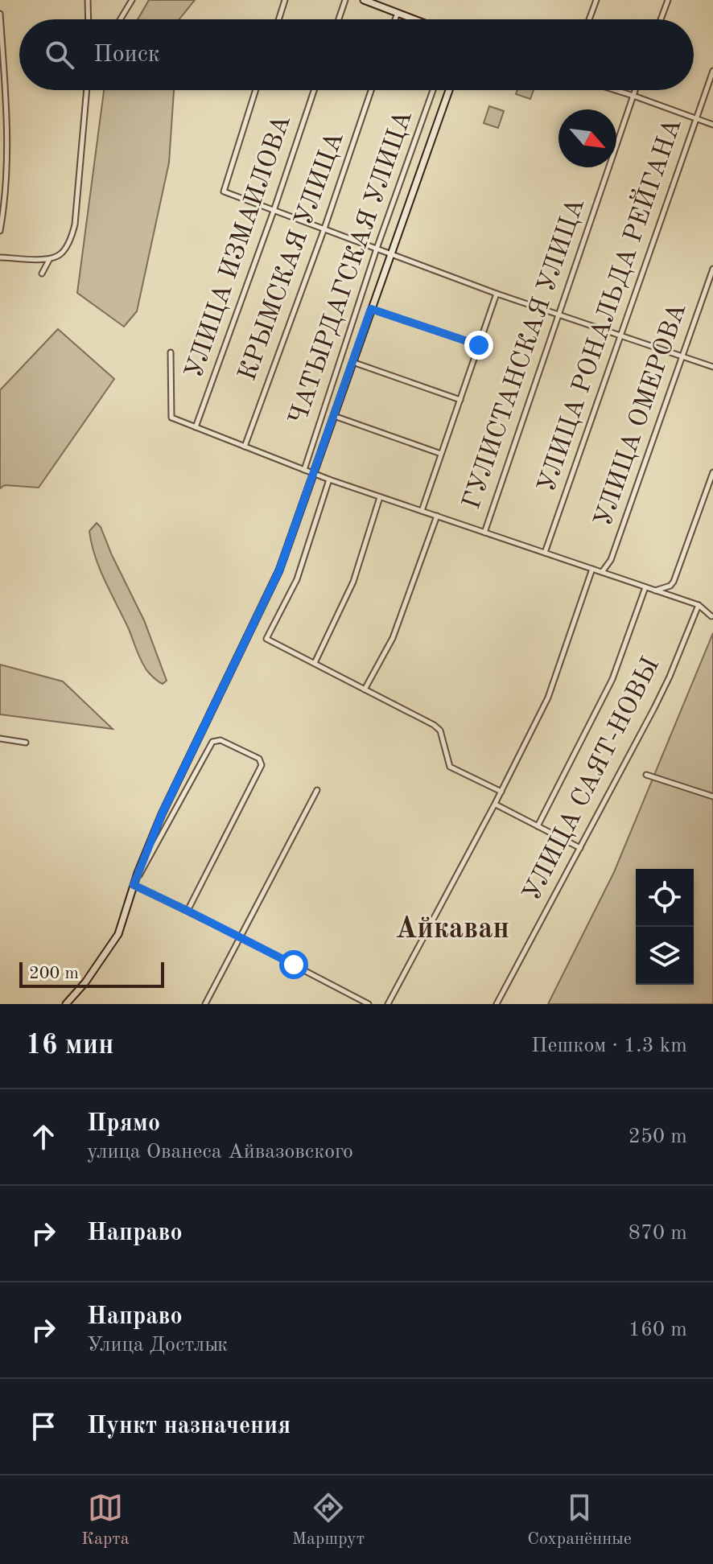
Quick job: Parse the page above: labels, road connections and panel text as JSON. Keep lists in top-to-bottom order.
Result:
{
  "streets": {
    "street": [
      "УЛИЦА ИЗМАИЛОВА",
      "КРЫМСКАЯ УЛИЦА",
      "ЧАТЫРДАГСКАЯ УЛИЦА",
      "УЛИЦА РОНАЛЬДА РЕЙГАНА",
      "ГУЛИСТАНСКАЯ УЛИЦА",
      "УЛИЦА ОМЕРОВА",
      "УЛИЦА САЯТ-НОВЫ"
    ]
  },
  "districts": ["Айкаван"],
  "scale_bar": "200 m",
  "north": "bottom right",
  "page": {
    "search": "Поиск",
    "scale": "200 m",
    "heading": ["16 мин", "Пешком · 1.3 km"],
    "list": [
      ["Прямо", "улица Ованеса Айвазовского", "250 m"],
      ["Направо", "870 m"],
      ["Направо", "Улица Достлык", "160 m"],
      "Пункт назначения"
    ],
    "nav": ["Карта", "Маршрут", "Сохранённые"]
  }
}
